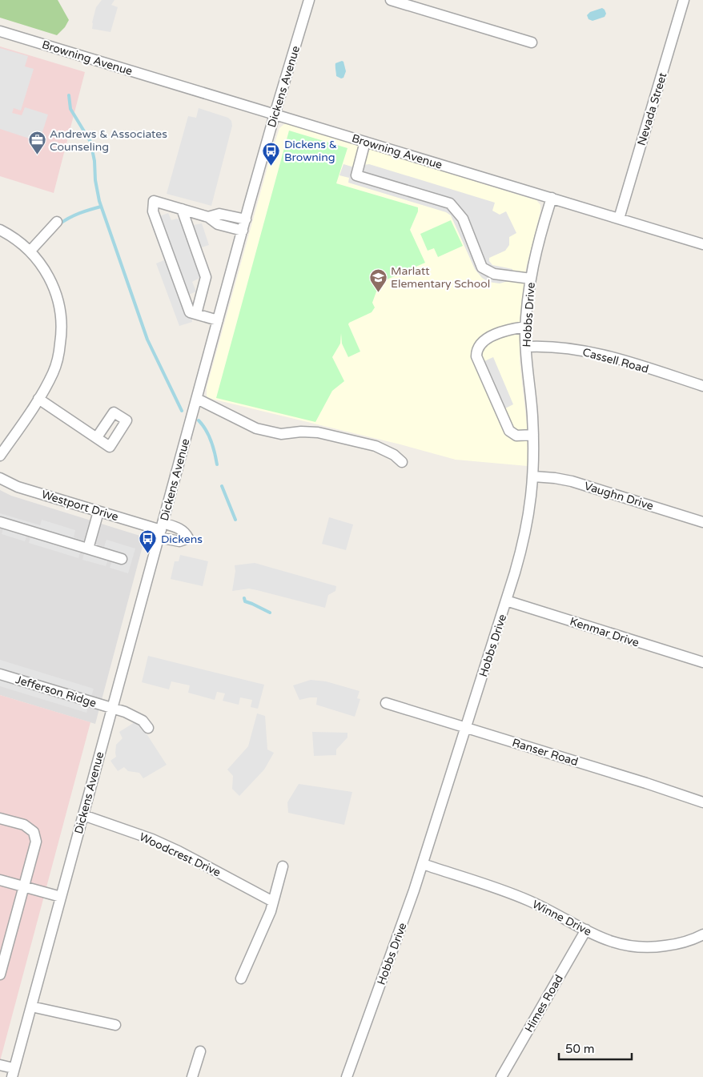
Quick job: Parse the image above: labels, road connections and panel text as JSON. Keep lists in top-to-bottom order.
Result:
{
  "streets": {
    "street": [
      "Browning Avenue",
      "Dickens Avenue",
      "Nevada Street",
      "Hobbs Drive",
      "Cassell Road",
      "Vaughn Drive",
      "Westport Drive",
      "Kenmar Drive",
      "Jefferson Ridge",
      "Ranser Road",
      "Woodcrest Drive",
      "Winne Drive",
      "Himes Road"
    ]
  },
  "crossings": [
    ["Browning Avenue", "Dickens Avenue"],
    ["Browning Avenue", "Nevada Street"],
    ["Browning Avenue", "Hobbs Drive"],
    ["Dickens Avenue", "Westport Drive"],
    ["Dickens Avenue", "Jefferson Ridge"],
    ["Dickens Avenue", "Woodcrest Drive"],
    ["Hobbs Drive", "Cassell Road"],
    ["Hobbs Drive", "Vaughn Drive"],
    ["Hobbs Drive", "Kenmar Drive"],
    ["Hobbs Drive", "Ranser Road"],
    ["Hobbs Drive", "Winne Drive"],
    ["Winne Drive", "Himes Road"]
  ],
  "places": {
    "office": ["Andrews & Associates Counseling"],
    "bus stop": ["Dickens & Browning", "Dickens"],
    "school or university": ["Marlatt Elementary School"]
  },
  "scale_bar": "50 m"
}
